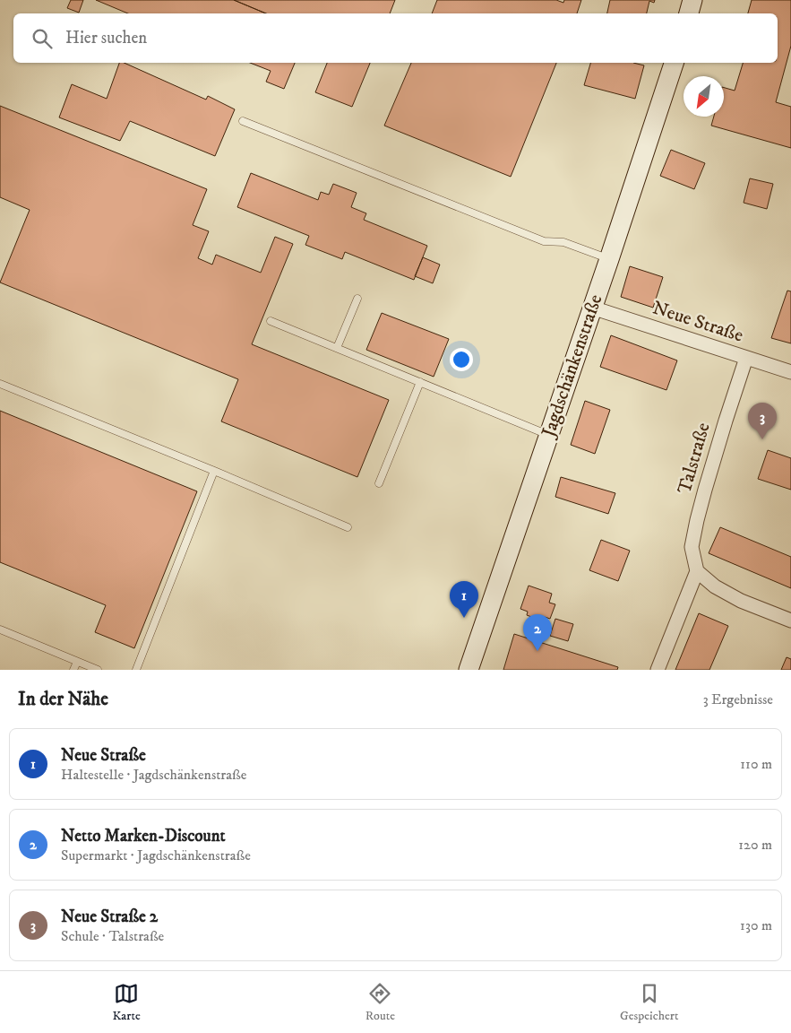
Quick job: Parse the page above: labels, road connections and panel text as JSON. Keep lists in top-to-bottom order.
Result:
{
  "streets": {
    "main road": ["Jagdschänkenstraße"],
    "street": ["Neue Straße", "Talstraße"]
  },
  "crossings": [
    ["Neue Straße", "Jagdschänkenstraße"],
    ["Neue Straße", "Talstraße"]
  ],
  "north": "bottom left",
  "page": {
    "search": "Hier suchen",
    "pins": ["3", "1", "2"],
    "heading": ["In der Nähe", "3 Ergebnisse"],
    "list": [
      {
        "mark": "1",
        "name": "Neue Straße",
        "note": "Haltestelle · Jagdschänkenstraße",
        "value": "110 m"
      },
      {
        "mark": "2",
        "name": "Netto Marken-Discount",
        "note": "Supermarkt · Jagdschänkenstraße",
        "value": "120 m"
      },
      {
        "mark": "3",
        "name": "Neue Straße 2",
        "note": "Schule · Talstraße",
        "value": "130 m"
      }
    ],
    "nav": ["Karte", "Route", "Gespeichert"]
  }
}
